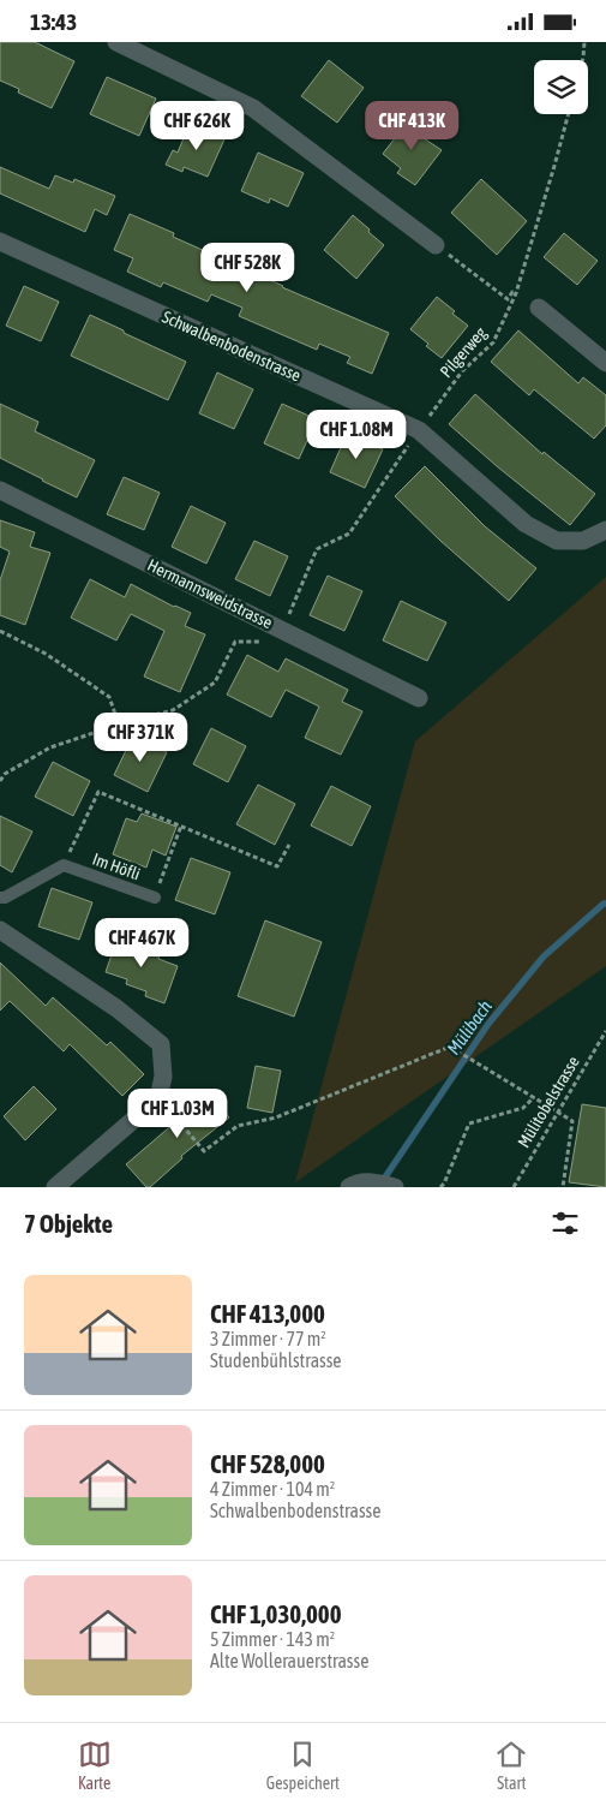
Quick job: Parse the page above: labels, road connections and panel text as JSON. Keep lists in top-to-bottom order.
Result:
{
  "streets": {
    "street": ["Schwalbenbodenstrasse", "Hermannsweidstrasse"],
    "lane": ["Im Höfli"],
    "path": ["Pilgerweg", "Mülitobelstrasse"]
  },
  "crossings": [
    ["Schwalbenbodenstrasse", "Pilgerweg"],
    ["Pilgerweg", "Hermannsweidstrasse"]
  ],
  "water": ["Mülibach"],
  "page": {
    "status": "13:43",
    "price": [
      "CHF 626K",
      "CHF 413K",
      "CHF 528K",
      "CHF 1.08M",
      "CHF 371K",
      "CHF 467K",
      "CHF 1.03M"
    ],
    "heading": "7 Objekte",
    "list": [
      {
        "name": "CHF 413,000",
        "note": "3 Zimmer · 77 m² · Studenbühlstrasse"
      },
      {
        "name": "CHF 528,000",
        "note": "4 Zimmer · 104 m² · Schwalbenbodenstrasse"
      },
      {
        "name": "CHF 1,030,000",
        "note": "5 Zimmer · 143 m² · Alte Wollerauerstrasse"
      }
    ],
    "tabs": ["Karte", "Gespeichert", "Start"]
  }
}
